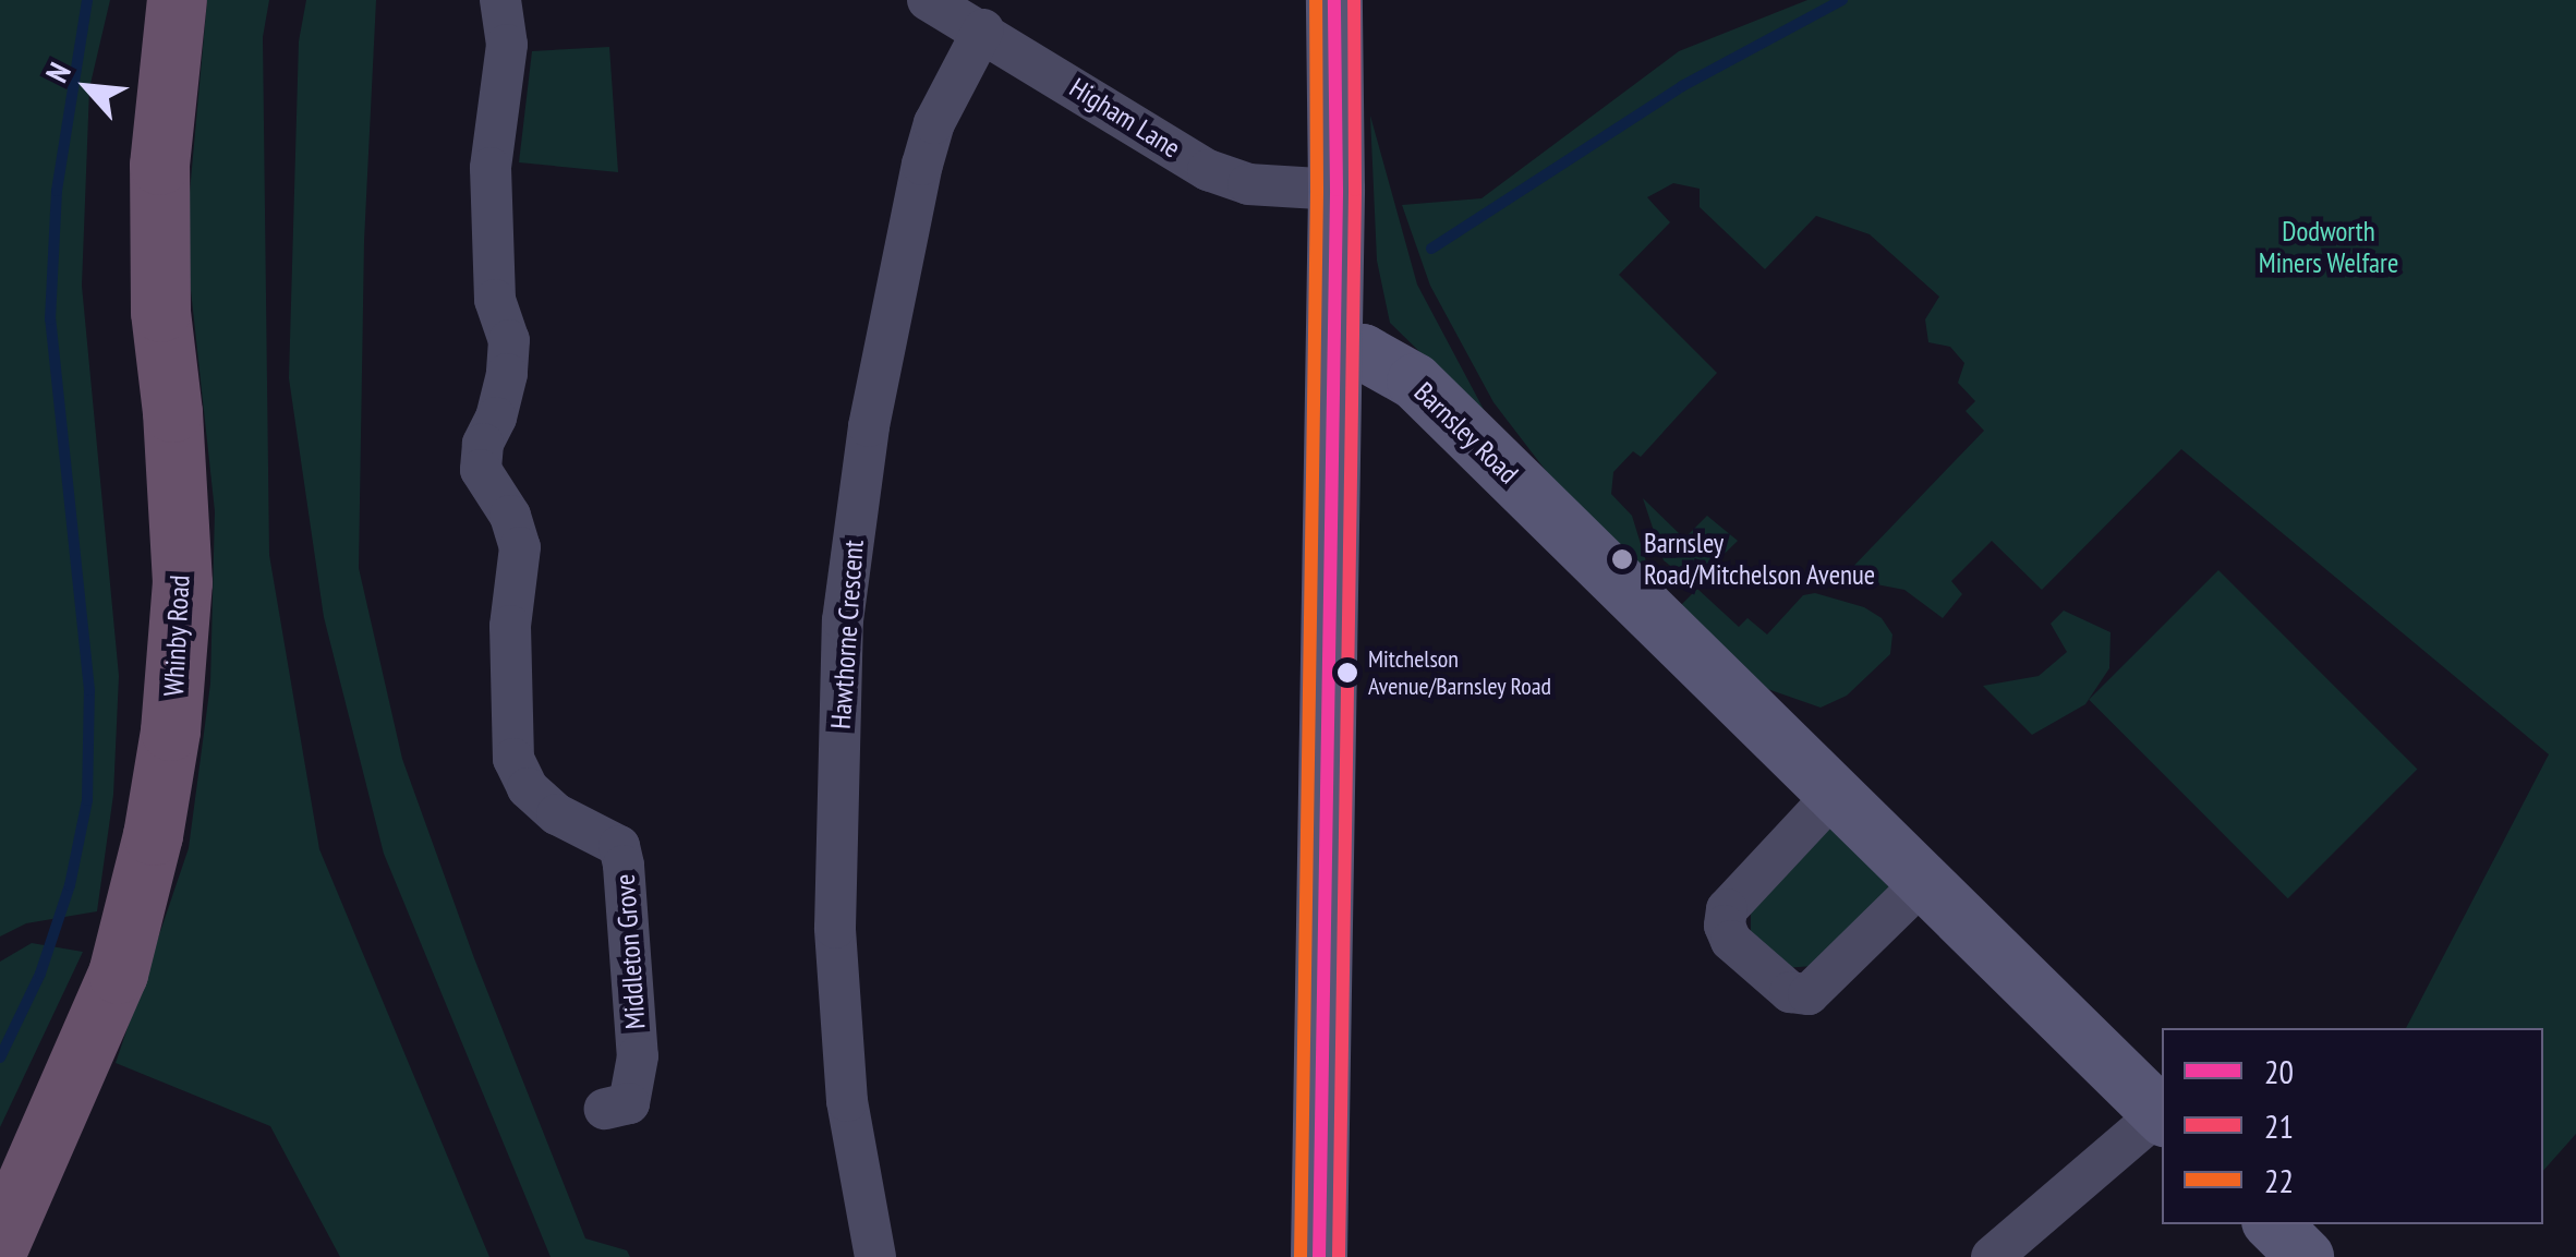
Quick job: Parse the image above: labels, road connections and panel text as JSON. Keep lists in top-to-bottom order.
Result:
{
  "streets": {
    "highway": ["Whinby Road"],
    "main road": ["Barnsley Road"],
    "street": ["Higham Lane", "Hawthorne Crescent", "Middleton Grove"]
  },
  "crossings": [
    ["Higham Lane", "Hawthorne Crescent"]
  ],
  "parks": ["Dodworth Miners Welfare"],
  "places": ["Barnsley Road/Mitchelson Avenue", "Mitchelson Avenue/Barnsley Road"],
  "lines": ["transit line 20", "transit line 21", "transit line 22"],
  "legend": ["20", "21", "22"],
  "north": "top left"
}
